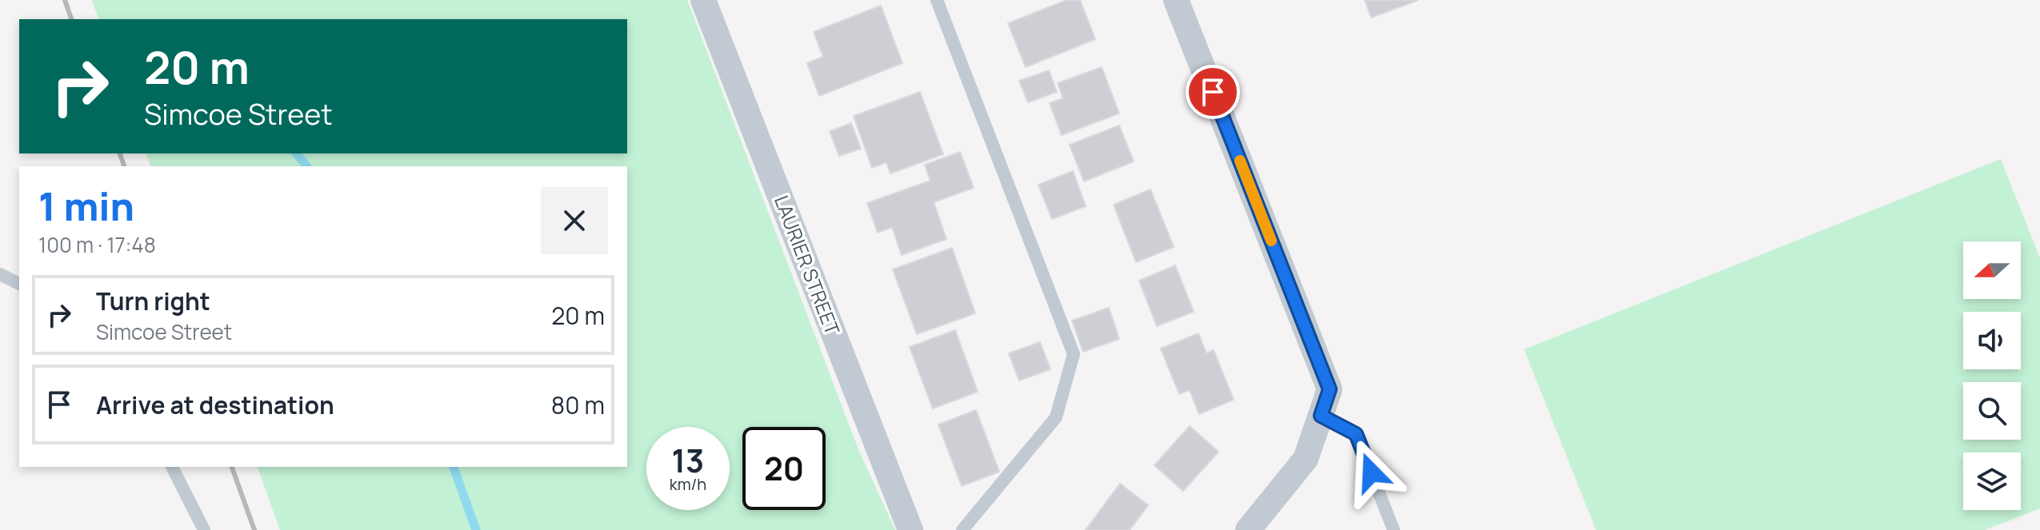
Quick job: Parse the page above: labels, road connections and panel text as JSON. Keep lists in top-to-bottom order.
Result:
{
  "streets": {
    "street": ["LAURIER STREET"]
  },
  "north": "left",
  "page": {
    "turn": ["20 m", "Simcoe Street"],
    "heading": ["1 min", "100 m · 17:48"],
    "list": [
      {
        "name": "Turn right",
        "note": "Simcoe Street",
        "value": "20 m"
      },
      {
        "name": "Arrive at destination",
        "value": "80 m"
      }
    ],
    "speed": "13 km/h",
    "limit": "20"
  }
}
